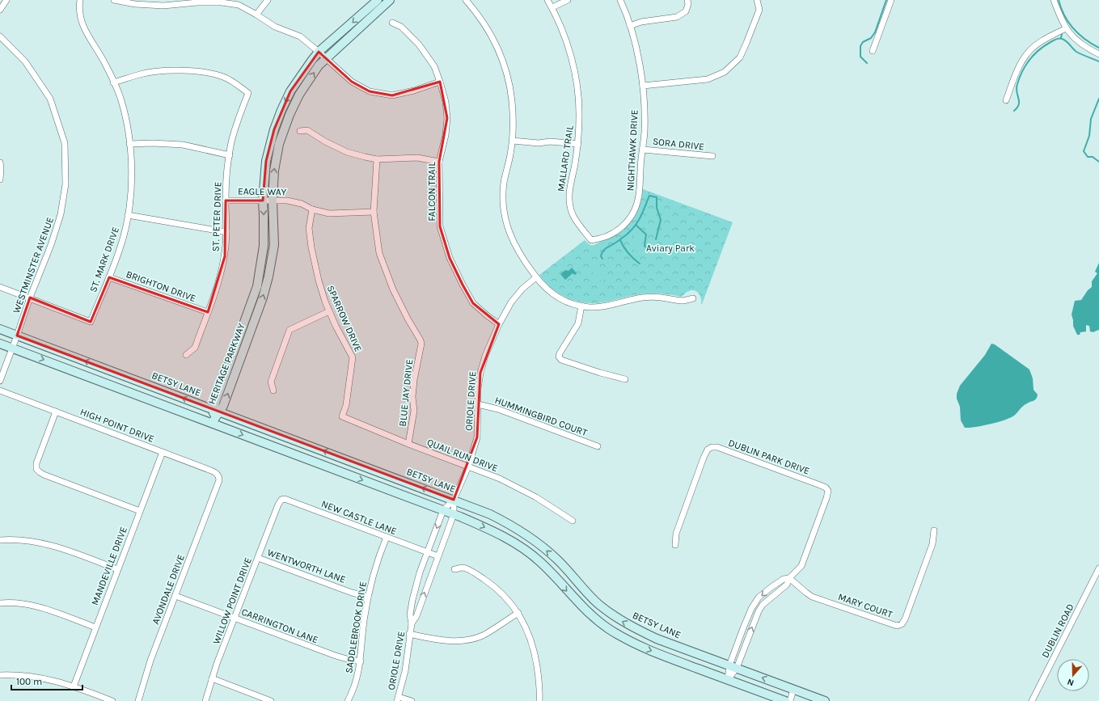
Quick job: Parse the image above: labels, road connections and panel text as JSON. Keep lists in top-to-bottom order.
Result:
{
  "streets": {
    "main road": ["HERITAGE PARKWAY", "BETSY LANE"],
    "street": [
      "SORA DRIVE",
      "NIGHTHAWK DRIVE",
      "MALLARD TRAIL",
      "EAGLE WAY",
      "FALCON TRAIL",
      "ST. PETER DRIVE",
      "ST. MARK DRIVE",
      "WESTMINSTER AVENUE",
      "BRIGHTON DRIVE",
      "SPARROW DRIVE",
      "BLUE JAY DRIVE",
      "ORIOLE DRIVE",
      "HUMMINGBIRD COURT",
      "HIGH POINT DRIVE",
      "QUAIL RUN DRIVE",
      "DUBLIN PARK DRIVE",
      "NEW CASTLE LANE",
      "MANDEVILLE DRIVE",
      "WENTWORTH LANE",
      "AVONDALE DRIVE",
      "WILLOW POINT DRIVE",
      "MARY COURT",
      "CARRINGTON LANE",
      "SADDLEBROOK DRIVE",
      "DUBLIN ROAD"
    ]
  },
  "crossings": [
    ["SORA DRIVE", "NIGHTHAWK DRIVE"],
    ["NIGHTHAWK DRIVE", "MALLARD TRAIL"],
    ["EAGLE WAY", "ST. PETER DRIVE"],
    ["EAGLE WAY", "SPARROW DRIVE"],
    ["EAGLE WAY", "HERITAGE PARKWAY"],
    ["EAGLE WAY", "BLUE JAY DRIVE"],
    ["FALCON TRAIL", "ORIOLE DRIVE"],
    ["ST. PETER DRIVE", "ST. MARK DRIVE"],
    ["ST. PETER DRIVE", "BRIGHTON DRIVE"],
    ["ST. MARK DRIVE", "WESTMINSTER AVENUE"],
    ["ST. MARK DRIVE", "BRIGHTON DRIVE"],
    ["WESTMINSTER AVENUE", "BETSY LANE"],
    ["SPARROW DRIVE", "QUAIL RUN DRIVE"],
    ["HERITAGE PARKWAY", "BETSY LANE"],
    ["BETSY LANE", "ORIOLE DRIVE"],
    ["BETSY LANE", "DUBLIN PARK DRIVE"],
    ["BLUE JAY DRIVE", "QUAIL RUN DRIVE"],
    ["ORIOLE DRIVE", "HUMMINGBIRD COURT"],
    ["ORIOLE DRIVE", "QUAIL RUN DRIVE"],
    ["ORIOLE DRIVE", "NEW CASTLE LANE"],
    ["HIGH POINT DRIVE", "MANDEVILLE DRIVE"],
    ["HIGH POINT DRIVE", "AVONDALE DRIVE"],
    ["DUBLIN PARK DRIVE", "MARY COURT"],
    ["NEW CASTLE LANE", "WILLOW POINT DRIVE"],
    ["NEW CASTLE LANE", "SADDLEBROOK DRIVE"],
    ["WENTWORTH LANE", "WILLOW POINT DRIVE"],
    ["WENTWORTH LANE", "SADDLEBROOK DRIVE"],
    ["AVONDALE DRIVE", "CARRINGTON LANE"],
    ["WILLOW POINT DRIVE", "CARRINGTON LANE"],
    ["CARRINGTON LANE", "SADDLEBROOK DRIVE"]
  ],
  "parks": ["Aviary Park"],
  "scale_bar": "100 m",
  "north": "bottom"
}
